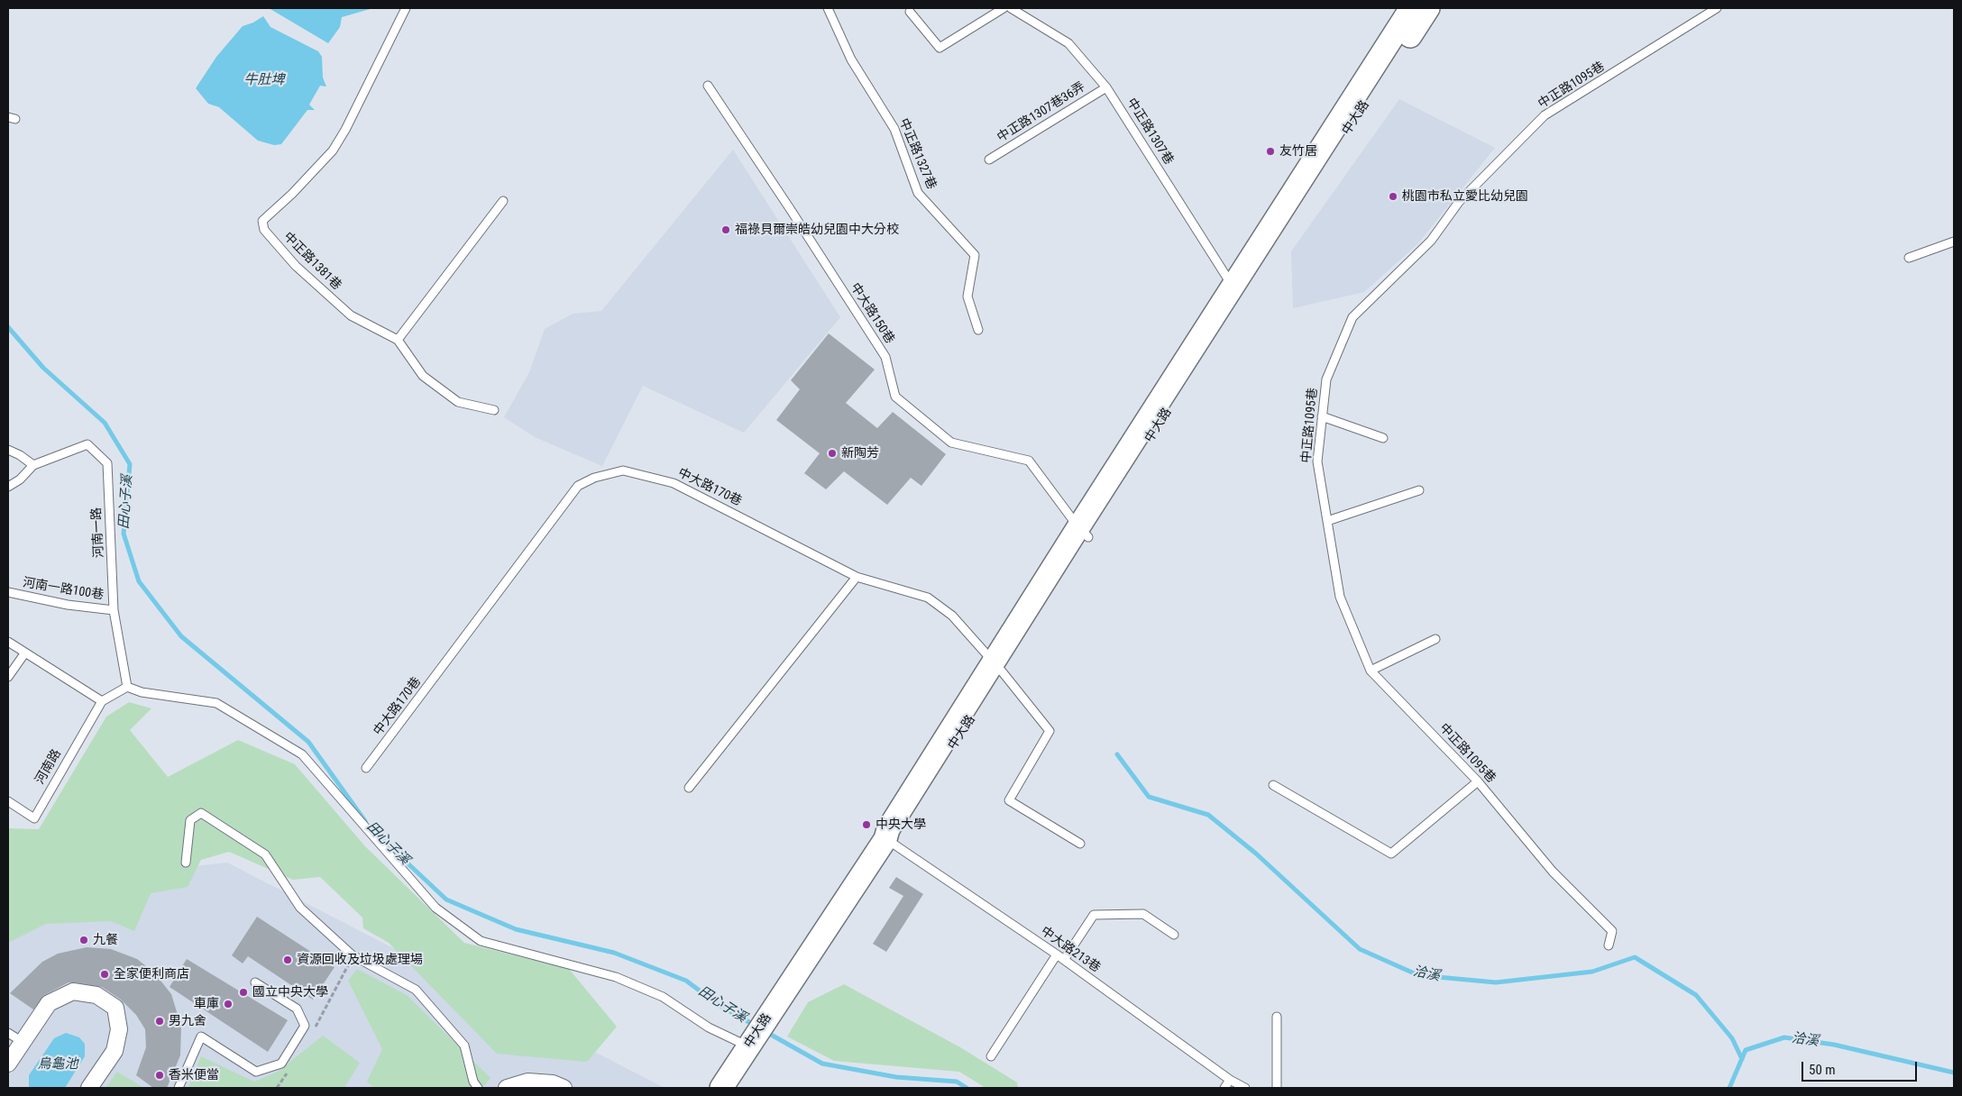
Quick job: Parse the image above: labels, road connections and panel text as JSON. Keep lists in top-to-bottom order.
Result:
{
  "streets": {
    "street": ["中大路"],
    "lane": [
      "中正路1095巷",
      "中正路1307巷36弄",
      "中正路1307巷",
      "中正路1327巷",
      "中正路1381巷",
      "中大路150巷",
      "中大路170巷",
      "河南一路",
      "河南一路100巷",
      "河南路",
      "中大路213巷"
    ]
  },
  "crossings": [
    ["中正路1307巷36弄", "中正路1307巷"],
    ["中大路", "中正路1307巷"],
    ["中大路", "中大路150巷"],
    ["中大路", "中大路170巷"],
    ["中大路", "中大路213巷"],
    ["河南一路", "河南一路100巷"]
  ],
  "water": [
    "牛肚埤",
    "田心子溪",
    "洽溪",
    "烏龜池"
  ],
  "places": [
    "友竹居",
    "桃園市私立愛比幼兒園",
    "福祿貝爾崇皓幼兒園中大分校",
    "新陶芳",
    "中央大學",
    "九餐",
    "資源回收及垃圾處理場",
    "全家便利商店",
    "國立中央大學",
    "車庫",
    "男九舍",
    "香米便當"
  ],
  "scale_bar": "50 m"
}
